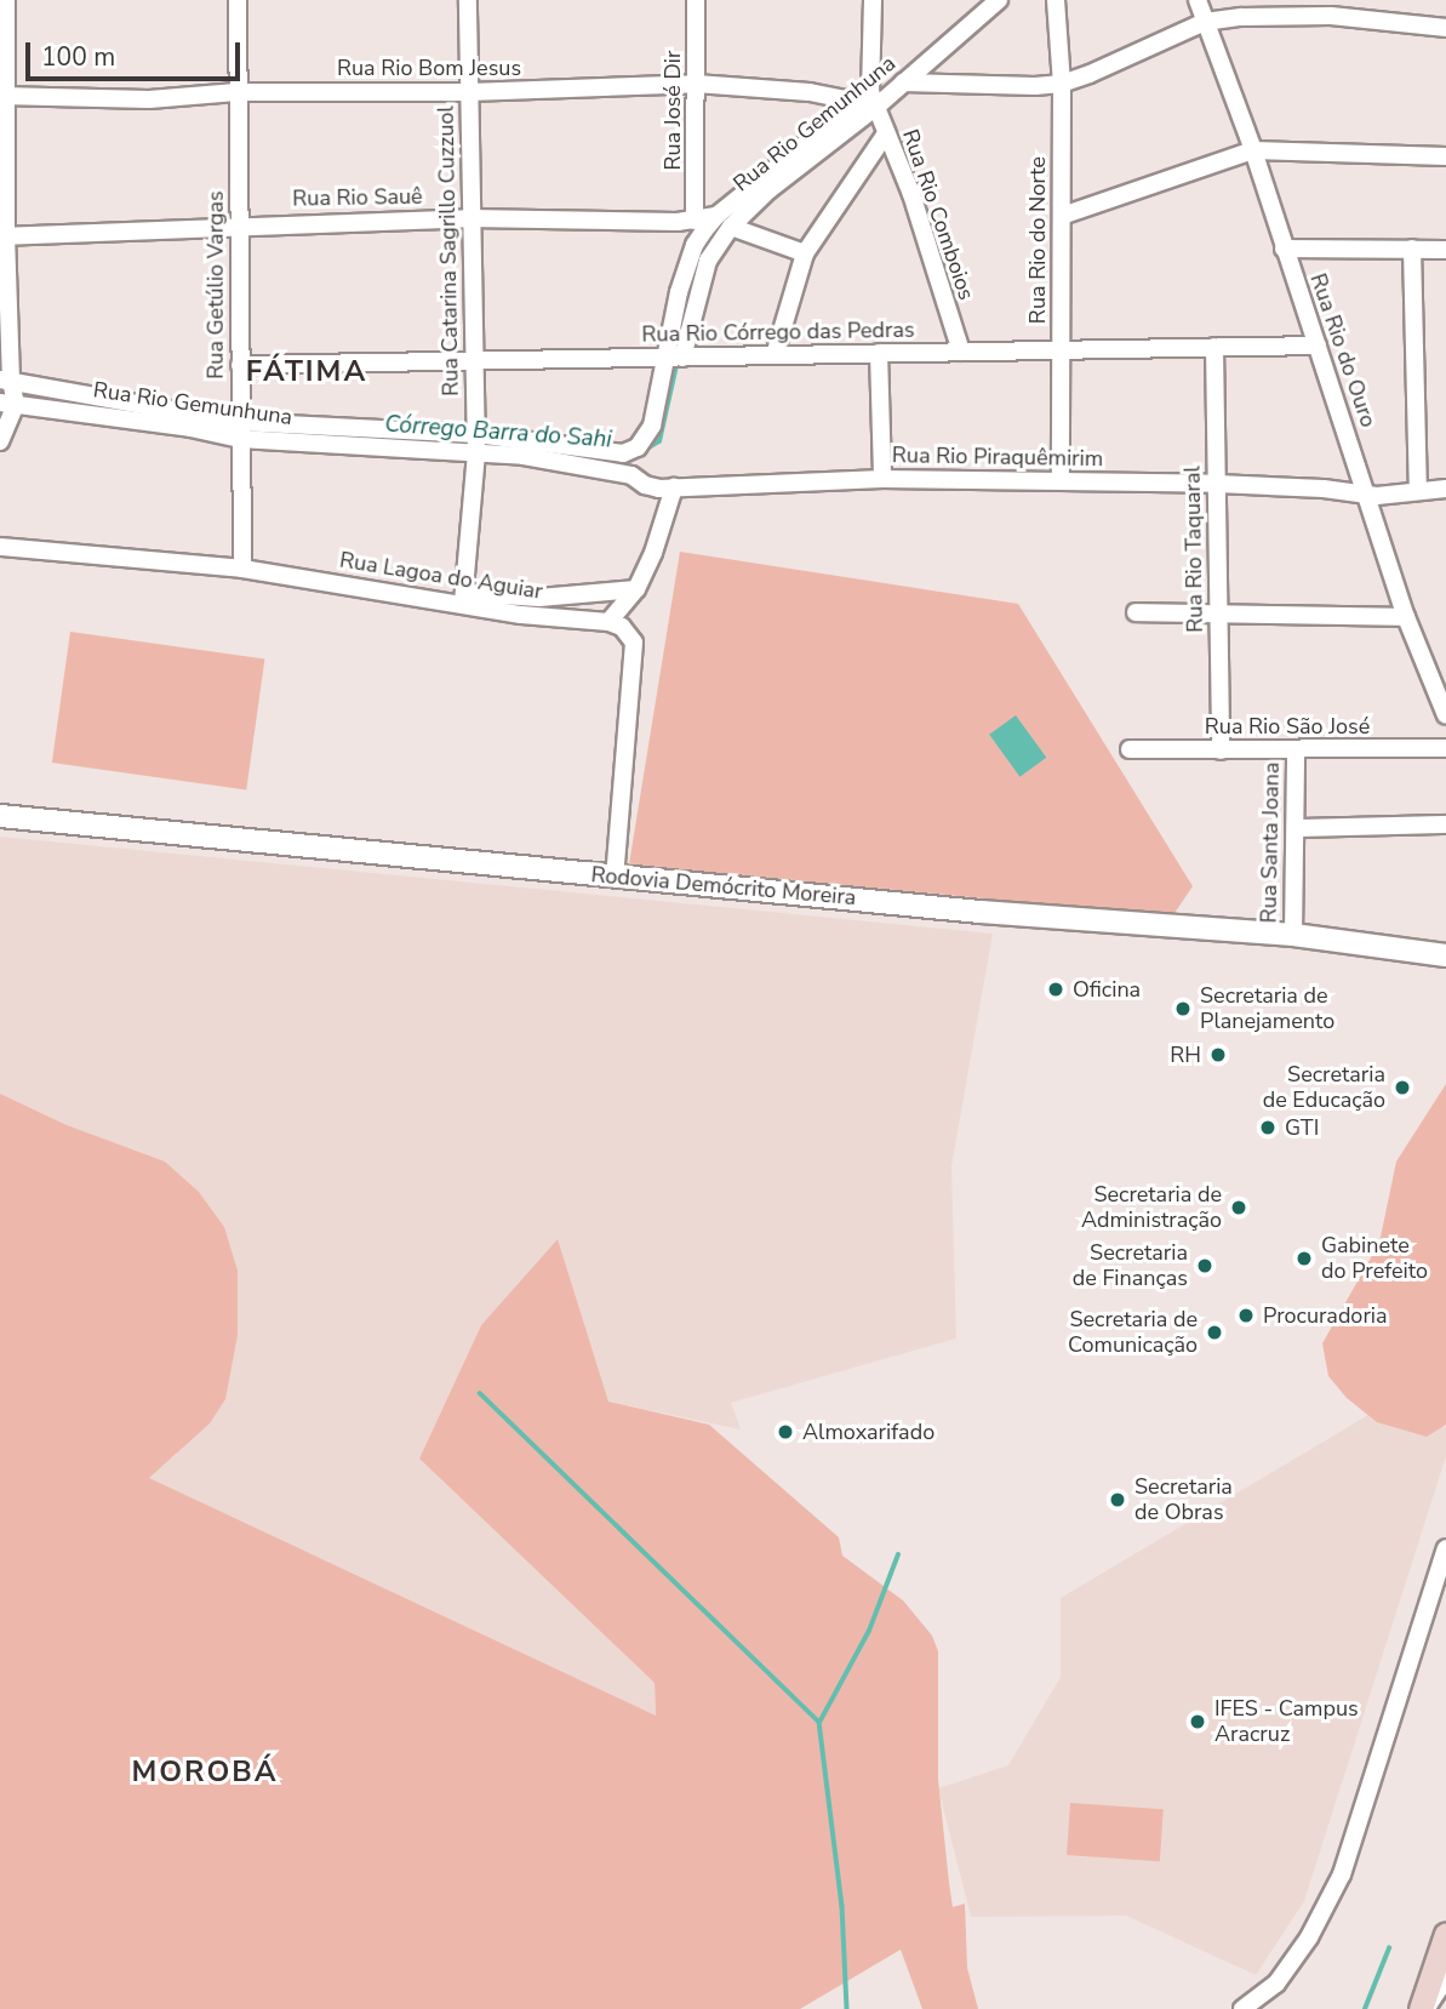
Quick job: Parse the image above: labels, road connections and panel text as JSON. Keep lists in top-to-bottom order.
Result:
{
  "streets": {
    "street": [
      "Rua Rio Bom Jesus",
      "Rua José Dir",
      "Rua Rio Gemunhuna",
      "Rua Rio Sauê",
      "Rua Rio Comboios",
      "Rua Rio do Norte",
      "Rua Catarina Sagrillo Cuzzuol",
      "Rua Getúlio Vargas",
      "Rua Rio Córrego das Pedras",
      "Rua Rio do Ouro",
      "Rua Rio Piraquêmirim",
      "Rua Rio Taquaral",
      "Rua Lagoa do Aguiar",
      "Rua Rio São José",
      "Rua Santa Joana",
      "Rodovia Demócrito Moreira"
    ]
  },
  "crossings": [
    ["Rua Rio Bom Jesus", "Rua José Dir"],
    ["Rua Rio Bom Jesus", "Rua Rio Gemunhuna"],
    ["Rua Rio Bom Jesus", "Rua Rio Comboios"],
    ["Rua Rio Bom Jesus", "Rua Catarina Sagrillo Cuzzuol"],
    ["Rua Rio Bom Jesus", "Rua Getúlio Vargas"],
    ["Rua José Dir", "Rua Rio Sauê"],
    ["Rua Rio Gemunhuna", "Rua Rio Sauê"],
    ["Rua Rio Gemunhuna", "Rua Rio Comboios"],
    ["Rua Rio Gemunhuna", "Rua Catarina Sagrillo Cuzzuol"],
    ["Rua Rio Gemunhuna", "Rua Getúlio Vargas"],
    ["Rua Rio Gemunhuna", "Rua Rio Córrego das Pedras"],
    ["Rua Rio Gemunhuna", "Rua Rio Piraquêmirim"],
    ["Rua Rio Sauê", "Rua Catarina Sagrillo Cuzzuol"],
    ["Rua Rio Sauê", "Rua Getúlio Vargas"],
    ["Rua Rio Comboios", "Rua Rio Córrego das Pedras"],
    ["Rua Rio do Norte", "Rua Rio Córrego das Pedras"],
    ["Rua Rio do Norte", "Rua Rio Piraquêmirim"],
    ["Rua Catarina Sagrillo Cuzzuol", "Rua Rio Córrego das Pedras"],
    ["Rua Catarina Sagrillo Cuzzuol", "Rua Lagoa do Aguiar"],
    ["Rua Getúlio Vargas", "Rua Rio Córrego das Pedras"],
    ["Rua Getúlio Vargas", "Rua Lagoa do Aguiar"],
    ["Rua Rio Córrego das Pedras", "Rua Rio do Ouro"],
    ["Rua Rio Córrego das Pedras", "Rua Rio Taquaral"],
    ["Rua Rio do Ouro", "Rua Rio Piraquêmirim"],
    ["Rua Rio Piraquêmirim", "Rua Rio Taquaral"],
    ["Rua Rio Taquaral", "Rua Rio São José"],
    ["Rua Rio São José", "Rua Santa Joana"],
    ["Rua Santa Joana", "Rodovia Demócrito Moreira"]
  ],
  "districts": ["FÁTIMA", "MOROBÁ"],
  "water": ["Córrego Barra do Sahi"],
  "places": [
    "Oficina",
    "Secretaria de Planejamento",
    "RH",
    "Secretaria de Educação",
    "GTI",
    "Secretaria de Administração",
    "Gabinete do Prefeito",
    "Secretaria de Finanças",
    "Procuradoria",
    "Secretaria de Comunicação",
    "Almoxarifado",
    "Secretaria de Obras",
    "IFES - Campus Aracruz"
  ],
  "scale_bar": "100 m"
}
